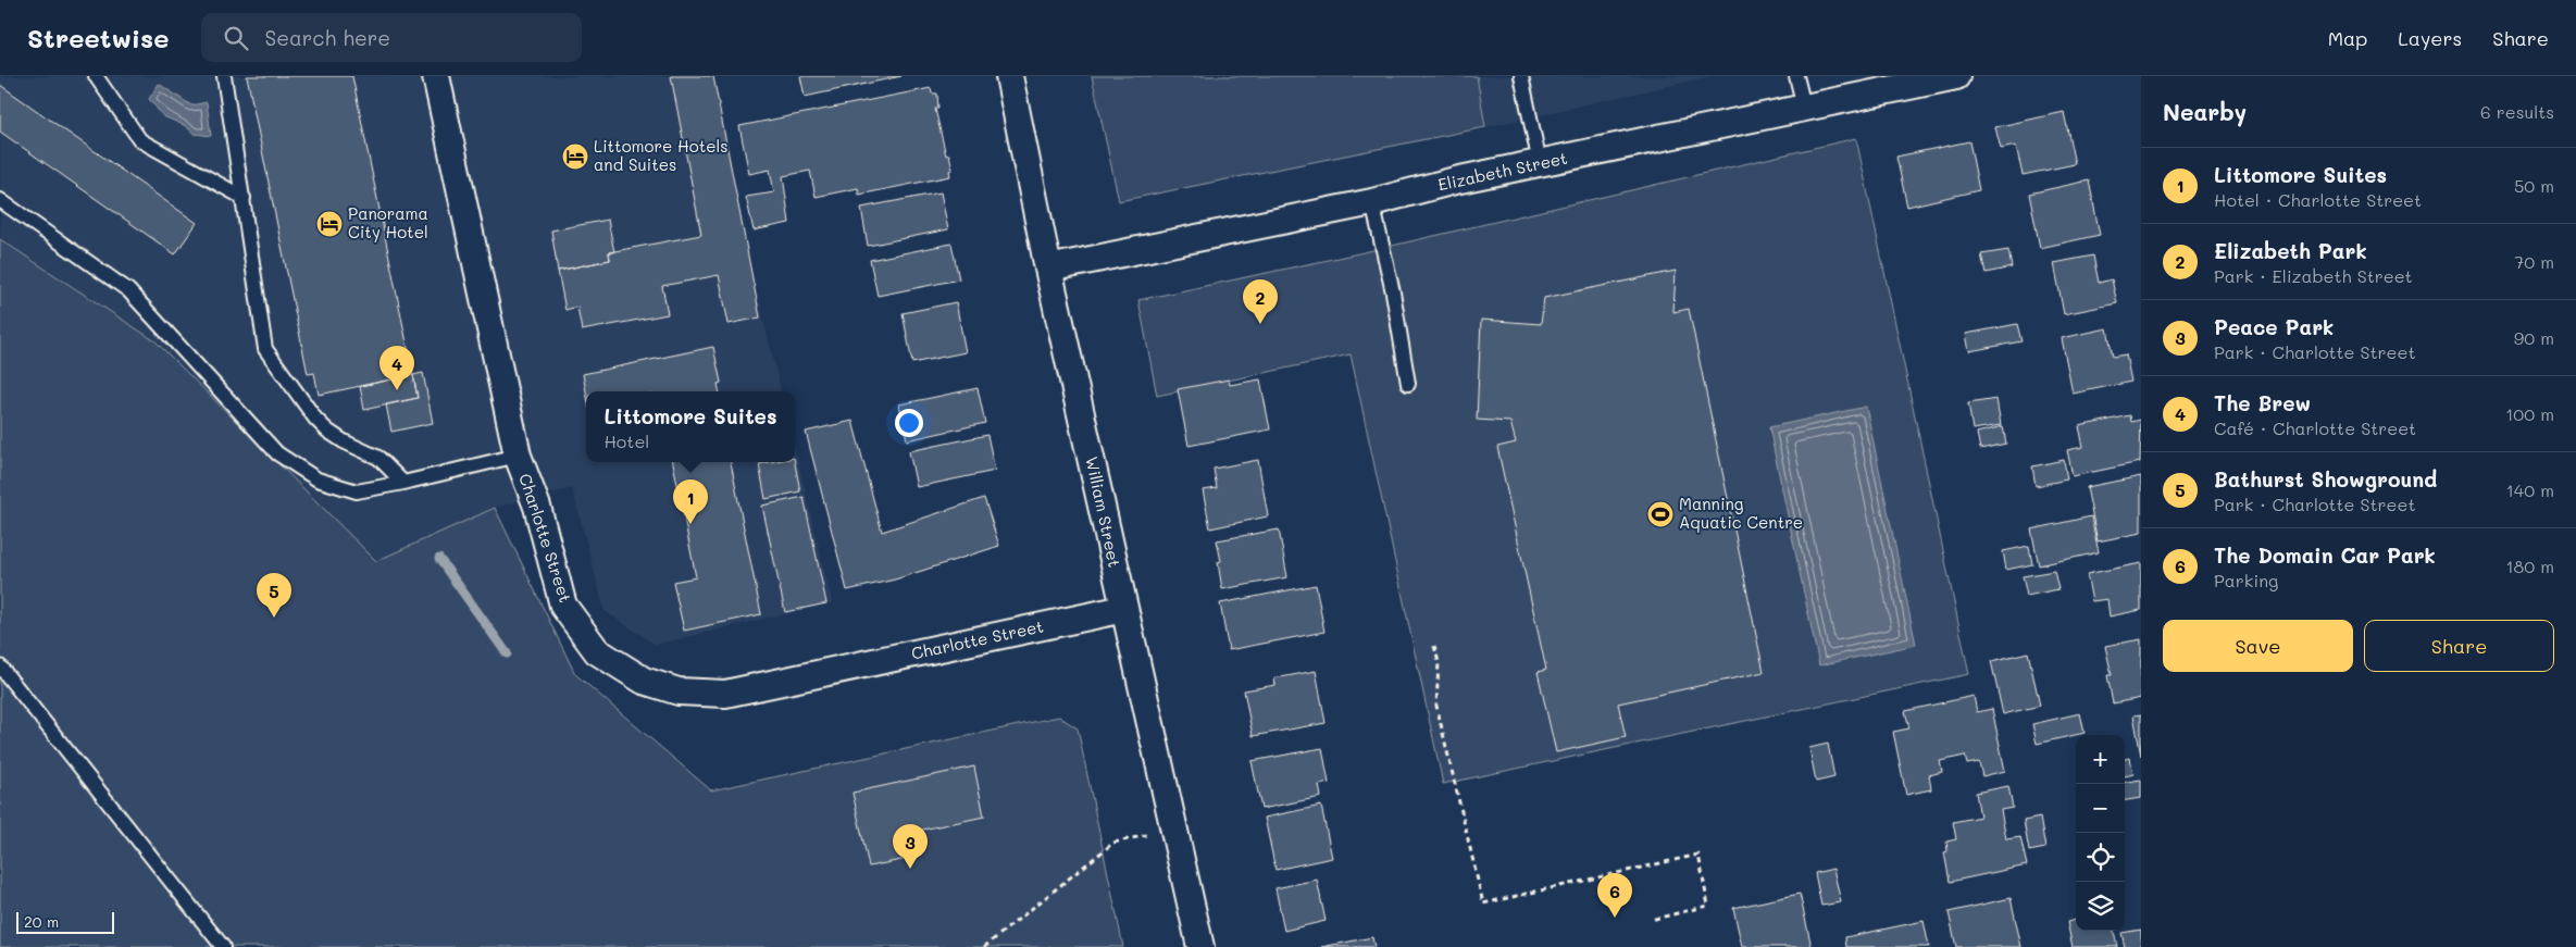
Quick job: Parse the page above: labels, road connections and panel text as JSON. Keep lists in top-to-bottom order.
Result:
{
  "streets": {
    "street": ["Elizabeth Street", "William Street", "Charlotte Street"]
  },
  "crossings": [
    ["Elizabeth Street", "William Street"],
    ["William Street", "Charlotte Street"]
  ],
  "places": {
    "hotel": ["Littomore Hotels and Suites", "Panorama City Hotel"],
    "sports": ["Manning Aquatic Centre"]
  },
  "scale_bar": "20 m",
  "page": {
    "header": "Streetwise",
    "search": "Search here",
    "nav": ["Map", "Layers", "Share"],
    "heading": ["Nearby", "6 results"],
    "list": [
      {
        "mark": "1",
        "name": "Littomore Suites",
        "note": "Hotel · Charlotte Street",
        "value": "50 m"
      },
      {
        "mark": "2",
        "name": "Elizabeth Park",
        "note": "Park · Elizabeth Street",
        "value": "70 m"
      },
      {
        "mark": "3",
        "name": "Peace Park",
        "note": "Park · Charlotte Street",
        "value": "90 m"
      },
      {
        "mark": "4",
        "name": "The Brew",
        "note": "Café · Charlotte Street",
        "value": "100 m"
      },
      {
        "mark": "5",
        "name": "Bathurst Showground",
        "note": "Park · Charlotte Street",
        "value": "140 m"
      },
      {
        "mark": "6",
        "name": "The Domain Car Park",
        "note": "Parking",
        "value": "180 m"
      }
    ],
    "pins": [
      "2",
      "4",
      "1",
      "5",
      "3",
      "6"
    ],
    "popup": ["Littomore Suites", "Hotel"],
    "buttons": ["Save", "Share"],
    "map_buttons": ["+", "−"],
    "scale": "20 m"
  }
}
